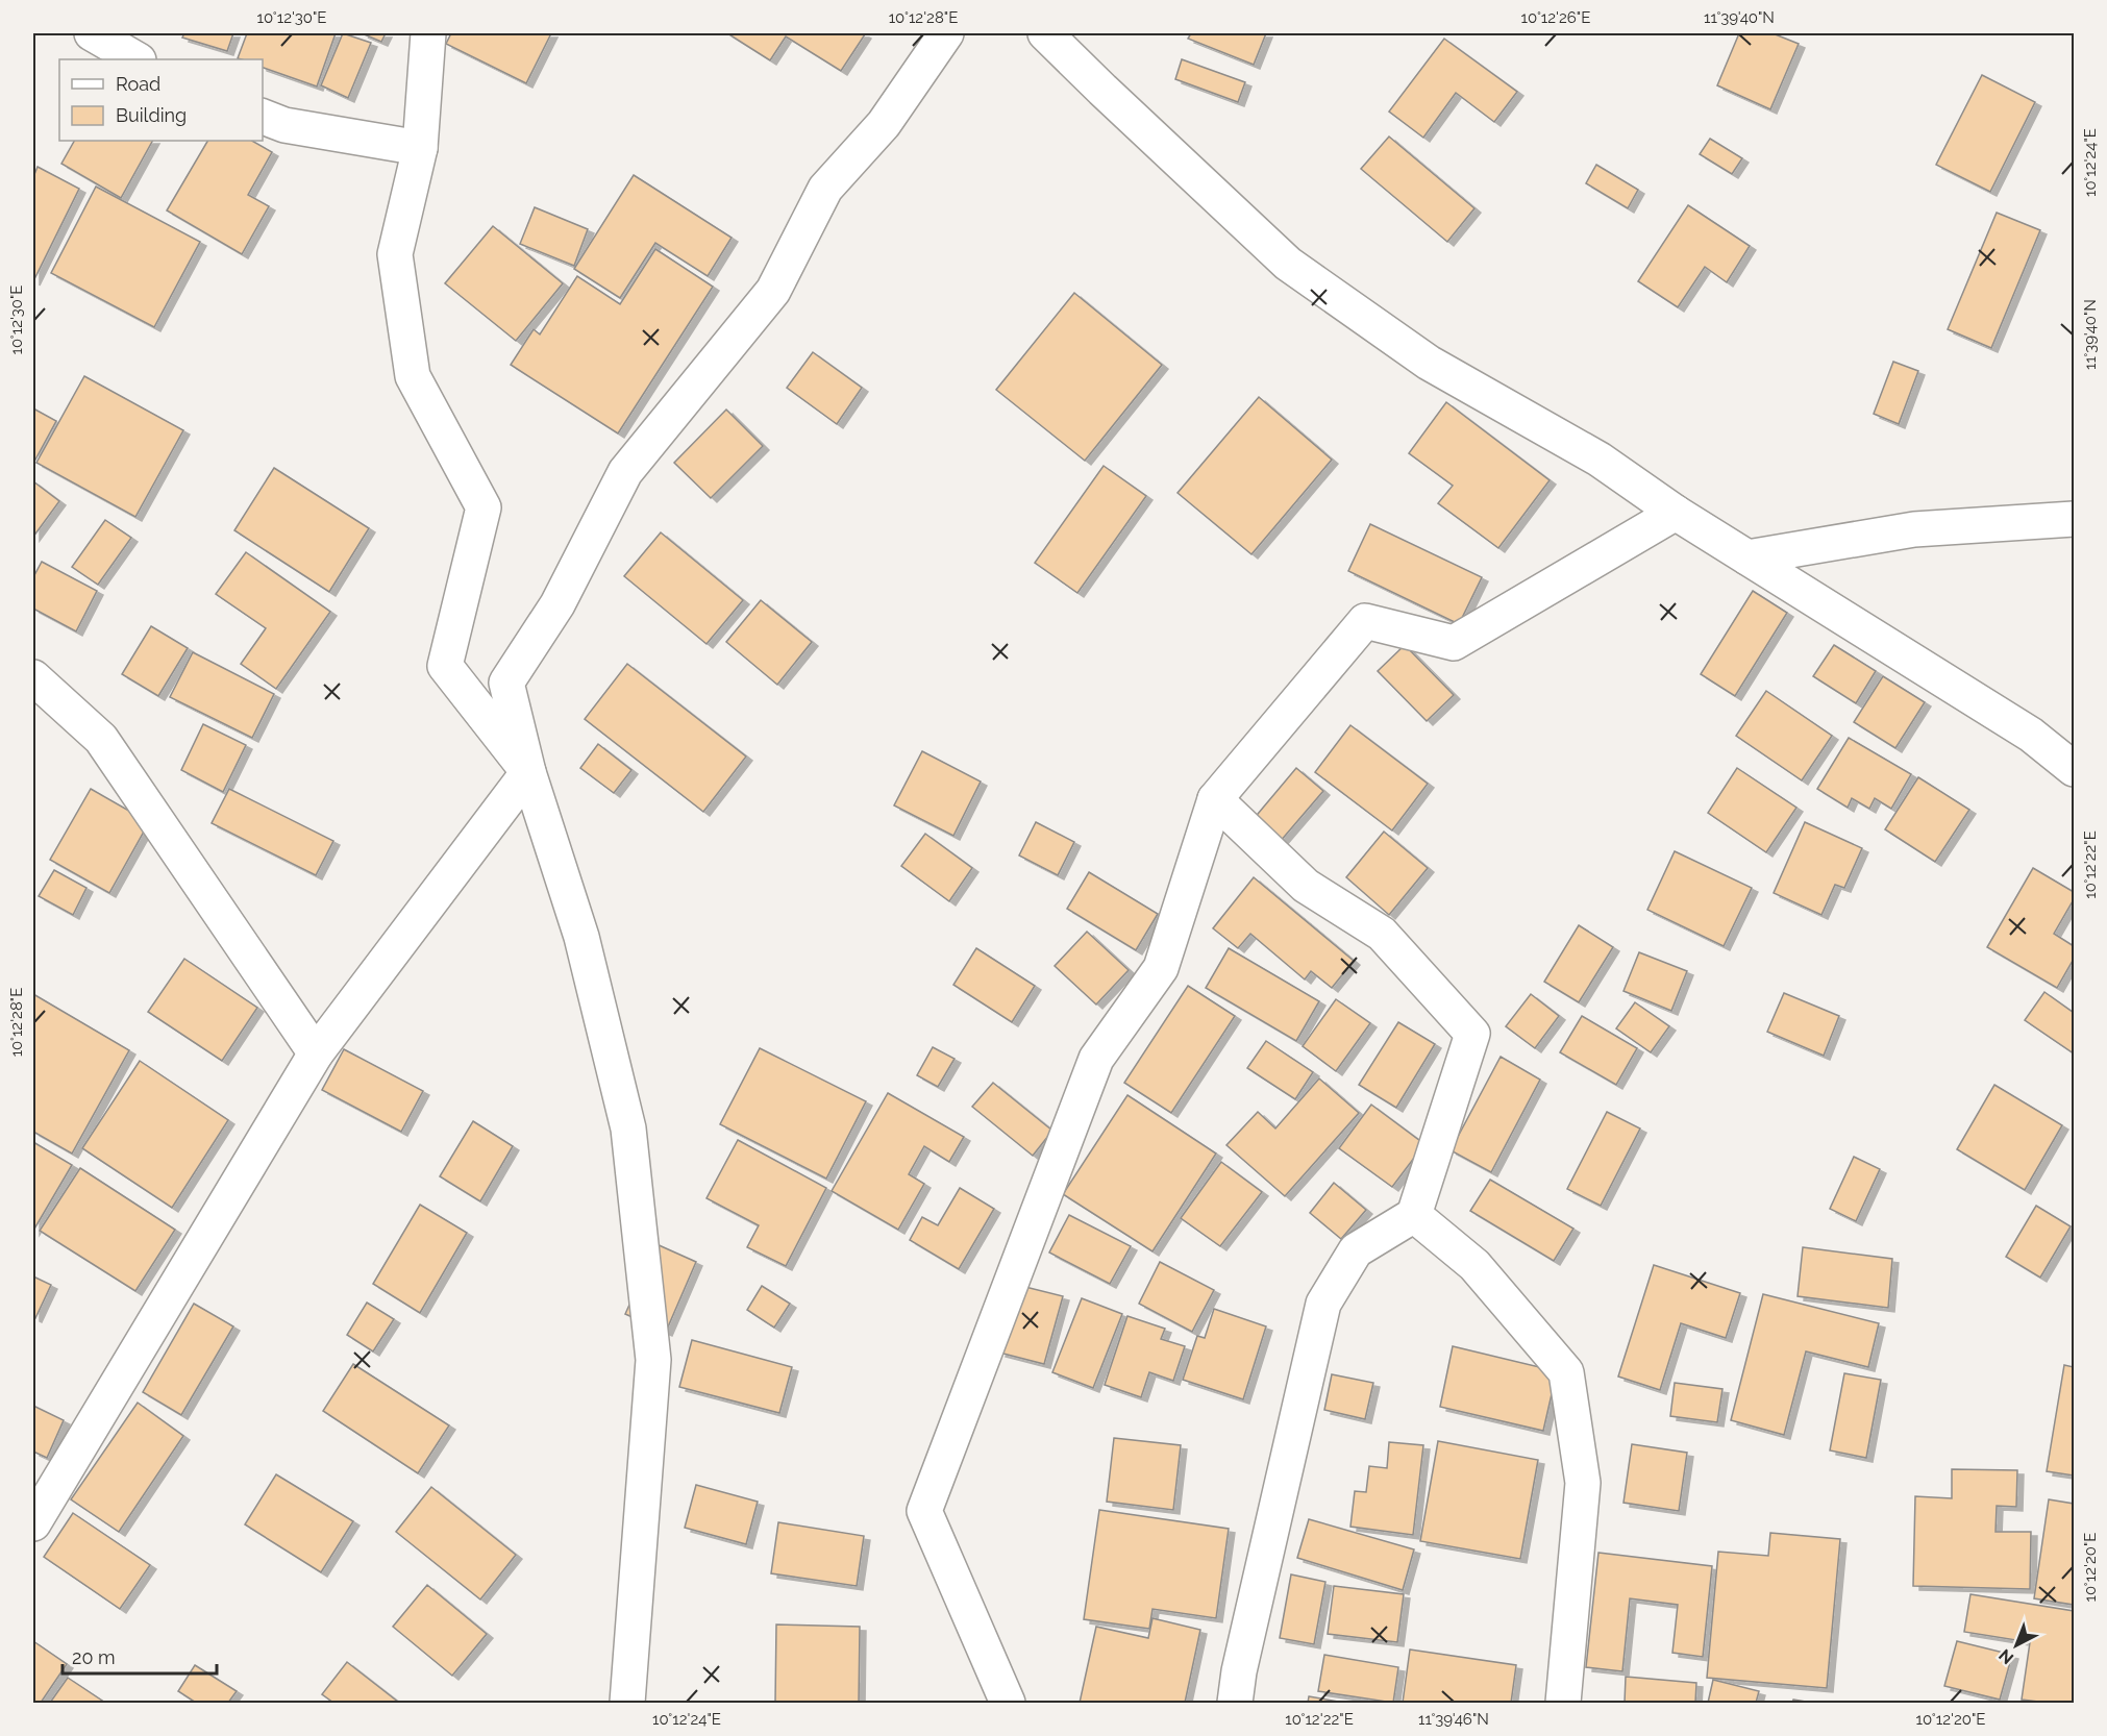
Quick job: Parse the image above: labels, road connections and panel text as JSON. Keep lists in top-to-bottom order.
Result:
{
  "legend": ["Road", "Building"],
  "scale_bar": "20 m",
  "north": "bottom left",
  "coordinates": [
    "10°12'30\"E",
    "10°12'28\"E",
    "10°12'26\"E",
    "11°39'40\"N",
    "10°12'24\"E",
    "10°12'22\"E",
    "10°12'20\"E",
    "11°39'46\"N"
  ]
}
